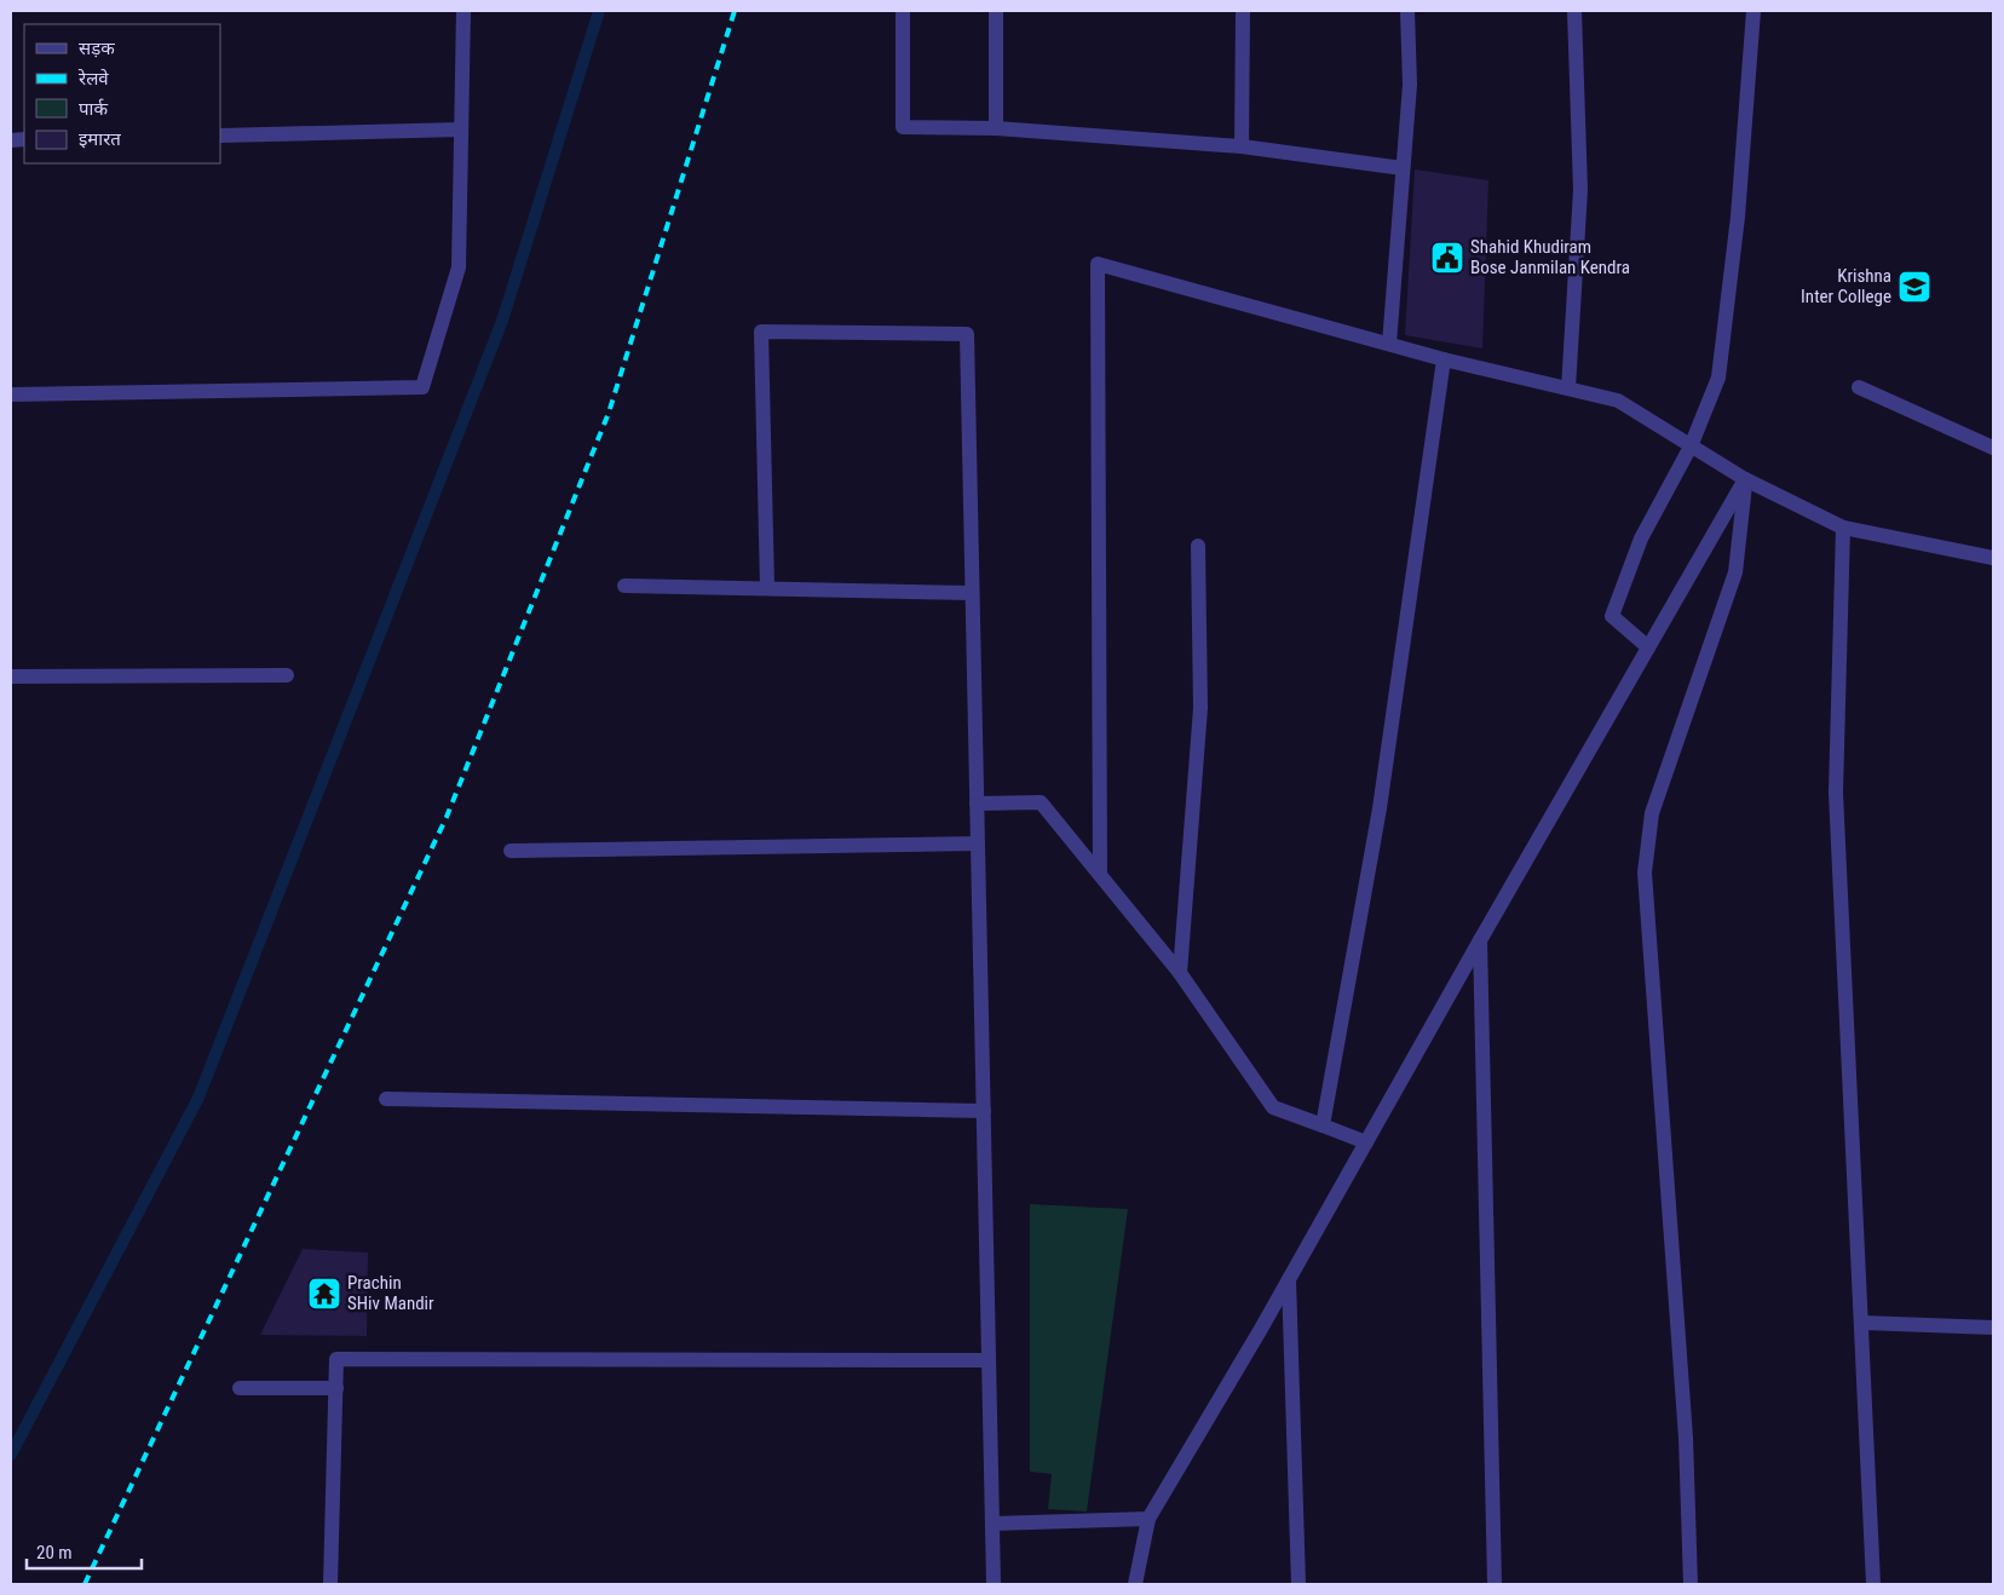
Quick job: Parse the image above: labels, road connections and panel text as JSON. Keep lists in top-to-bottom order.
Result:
{
  "places": {
    "public building": ["Shahid Khudiram Bose Janmilan Kendra"],
    "school or university": ["Krishna Inter College"],
    "temple": ["Prachin SHiv Mandir"]
  },
  "legend": [
    "सड़क",
    "रेलवे",
    "पार्क",
    "इमारत"
  ],
  "scale_bar": "20 m"
}
